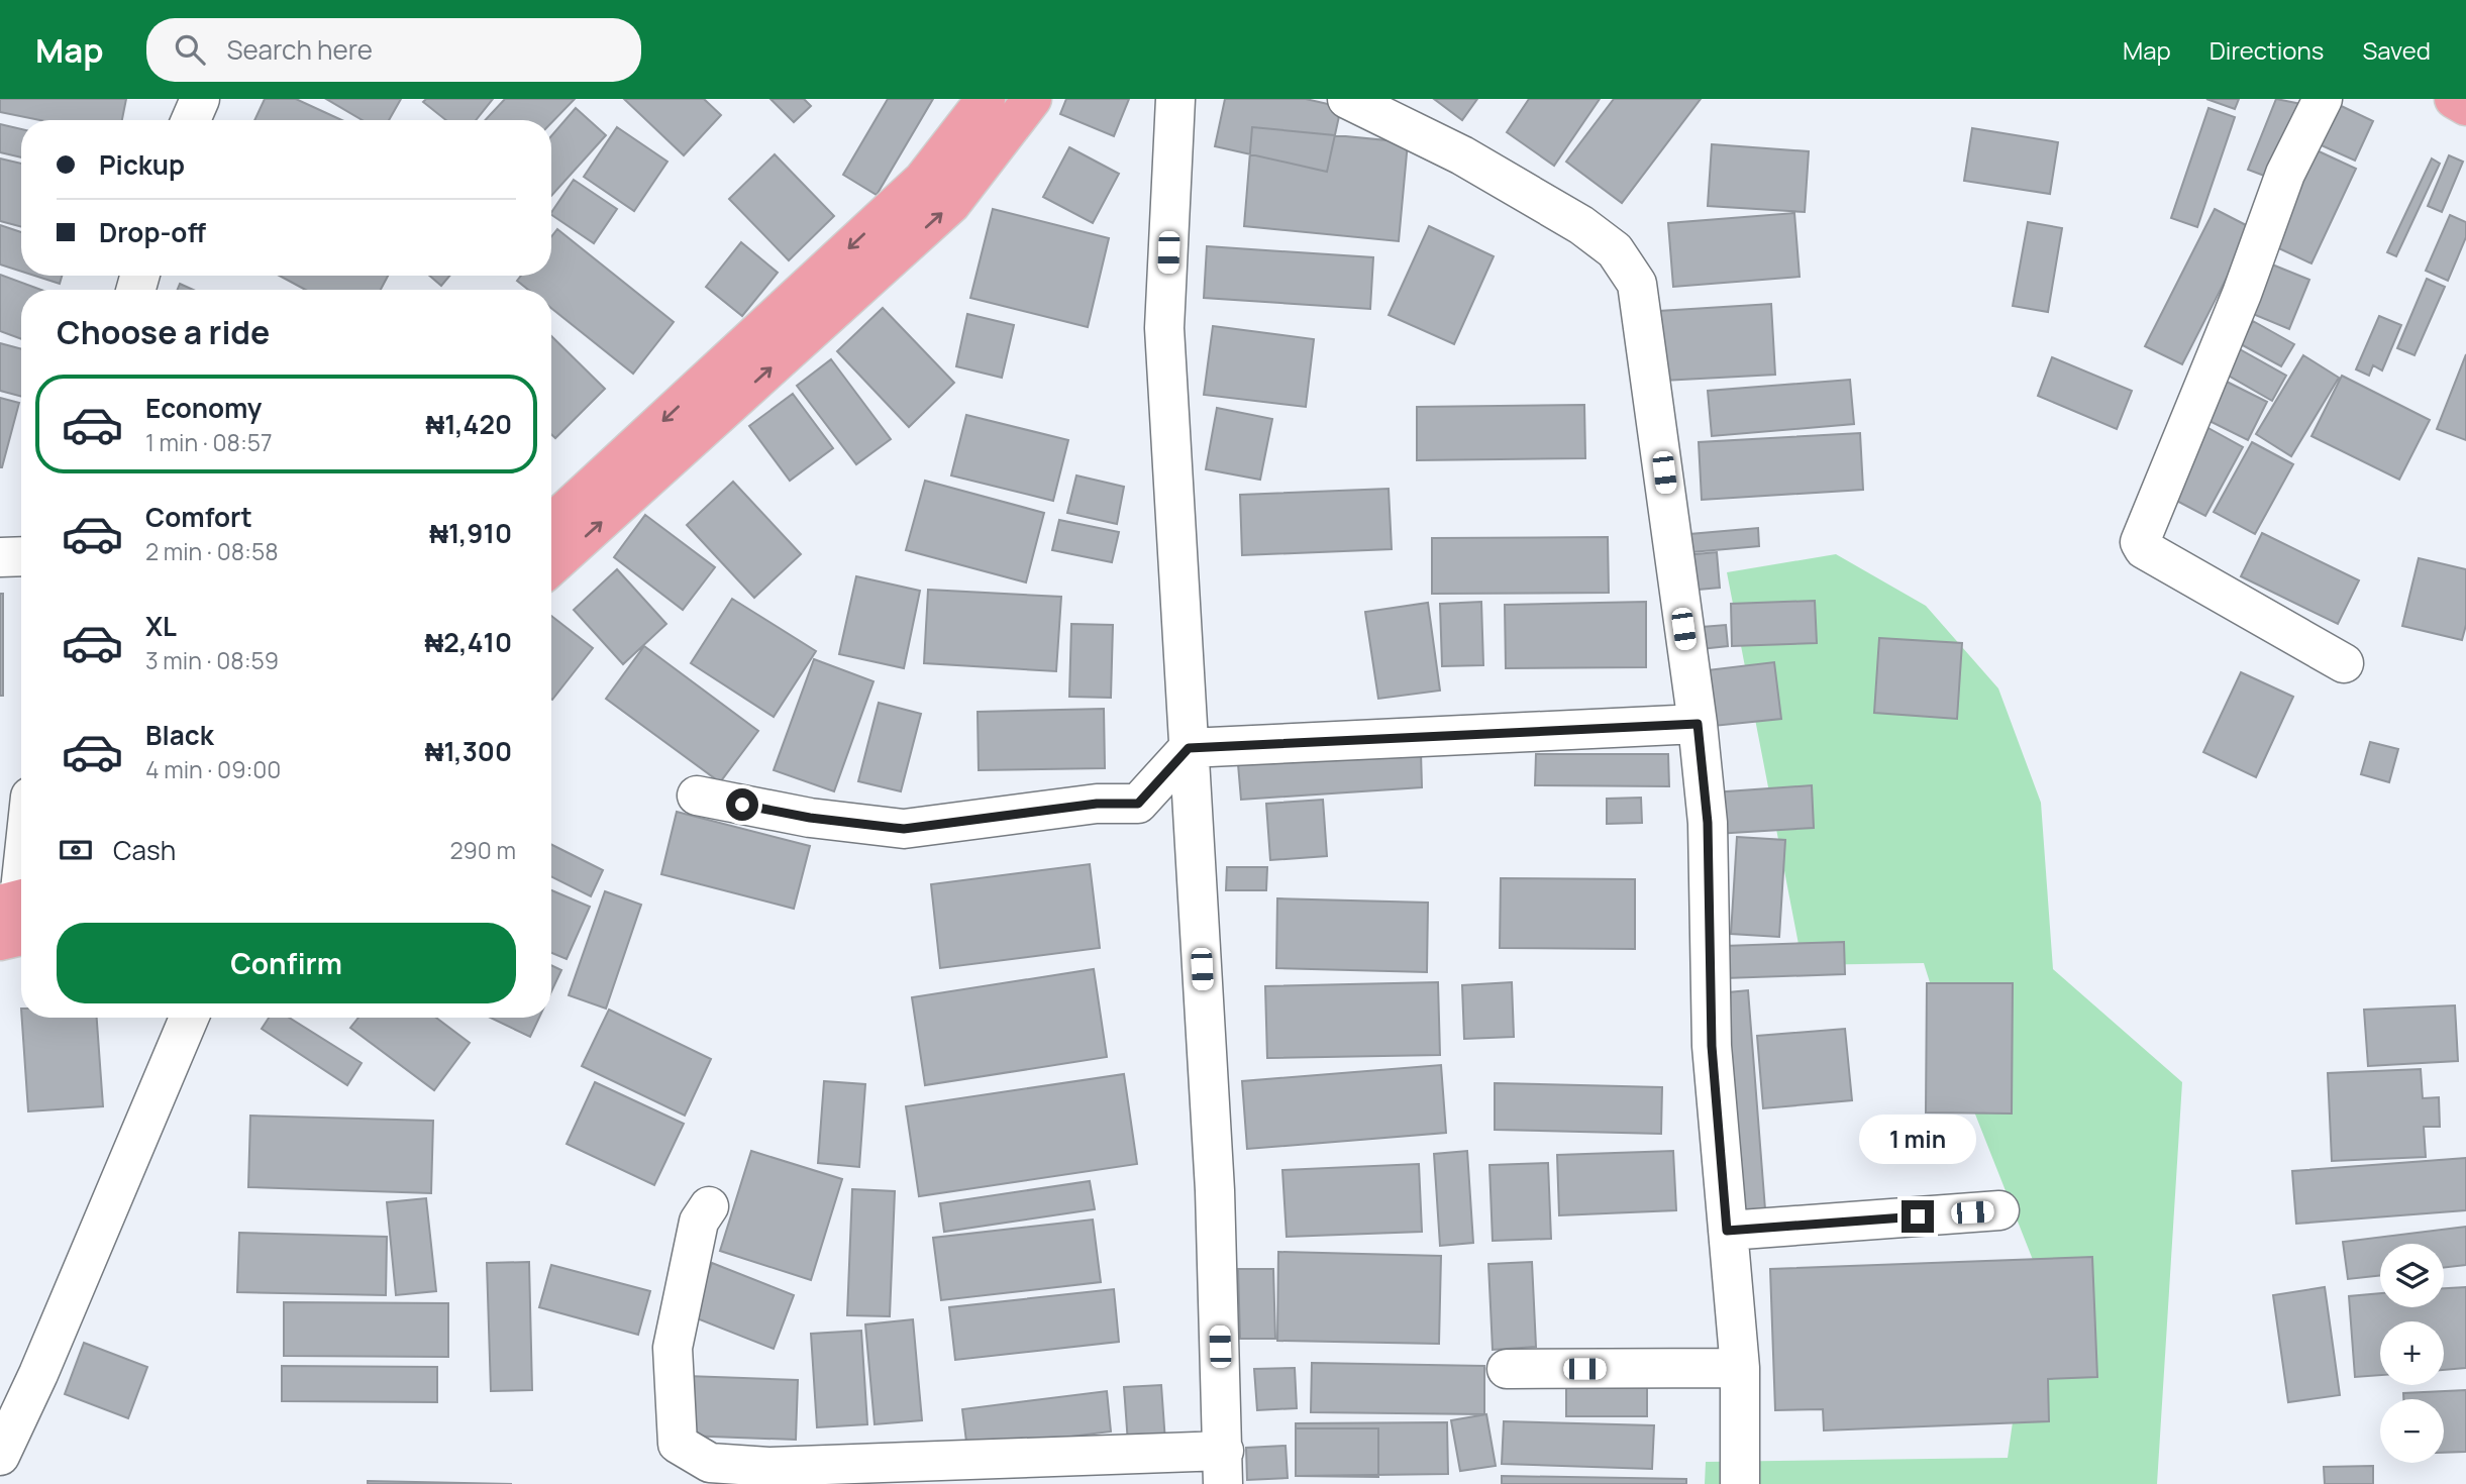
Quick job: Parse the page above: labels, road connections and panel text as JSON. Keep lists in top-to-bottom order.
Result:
{
  "page": {
    "header": "Map",
    "search": "Search here",
    "nav": ["Map", "Directions", "Saved"],
    "banner": ["Pickup", "Drop-off"],
    "heading": "Choose a ride",
    "list": [
      {
        "name": "Economy",
        "note": "1 min · 08:57",
        "value": "₦1,420"
      },
      {
        "name": "Comfort",
        "note": "2 min · 08:58",
        "value": "₦1,910"
      },
      {
        "name": "XL",
        "note": "3 min · 08:59",
        "value": "₦2,410"
      },
      {
        "name": "Black",
        "note": "4 min · 09:00",
        "value": "₦1,300"
      }
    ],
    "pay": ["Cash", "290 m"],
    "buttons": "Confirm",
    "bubble": "1 min",
    "map_buttons": ["+", "−"]
  }
}
